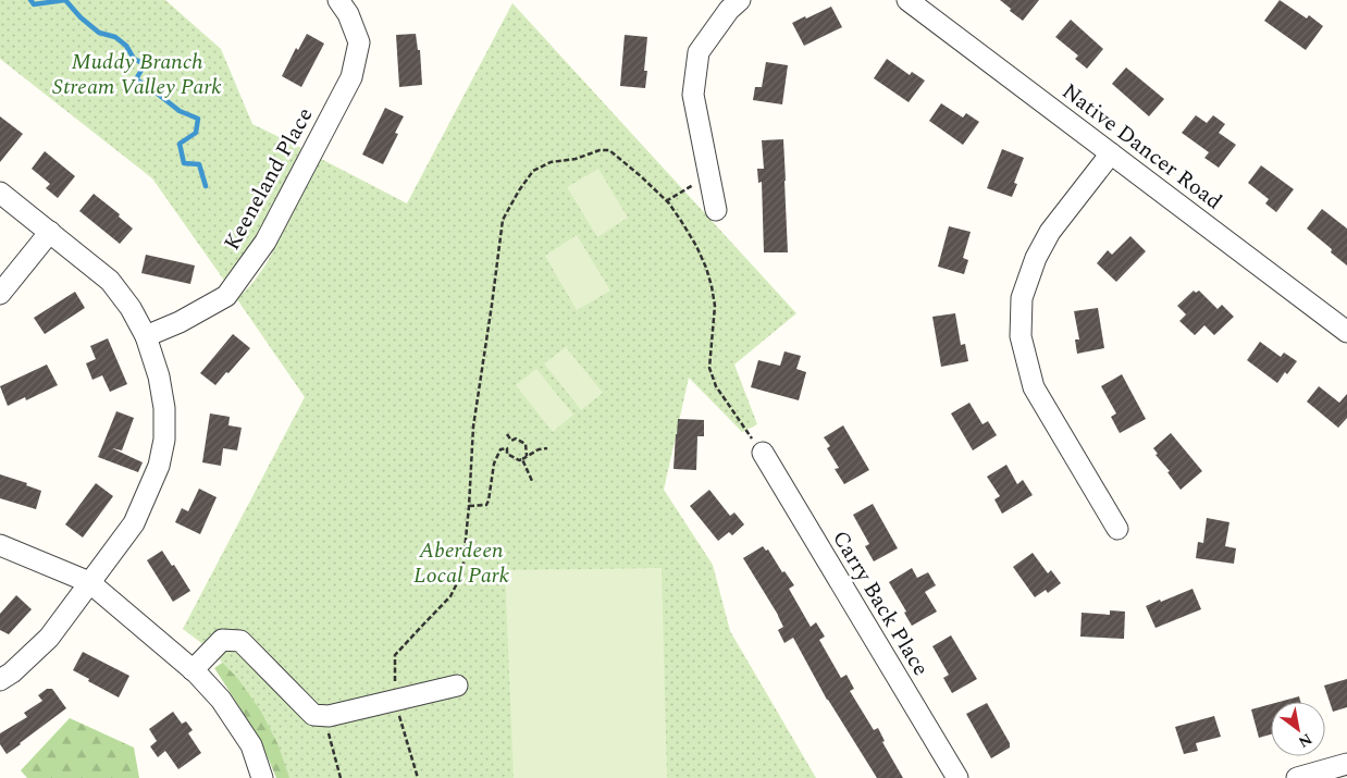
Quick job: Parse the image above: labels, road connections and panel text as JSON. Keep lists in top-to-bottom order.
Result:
{
  "streets": {
    "street": ["Native Dancer Road", "Keeneland Place", "Carry Back Place"]
  },
  "parks": ["Muddy Branch Stream Valley Park", "Aberdeen Local Park"],
  "north": "bottom right"
}
